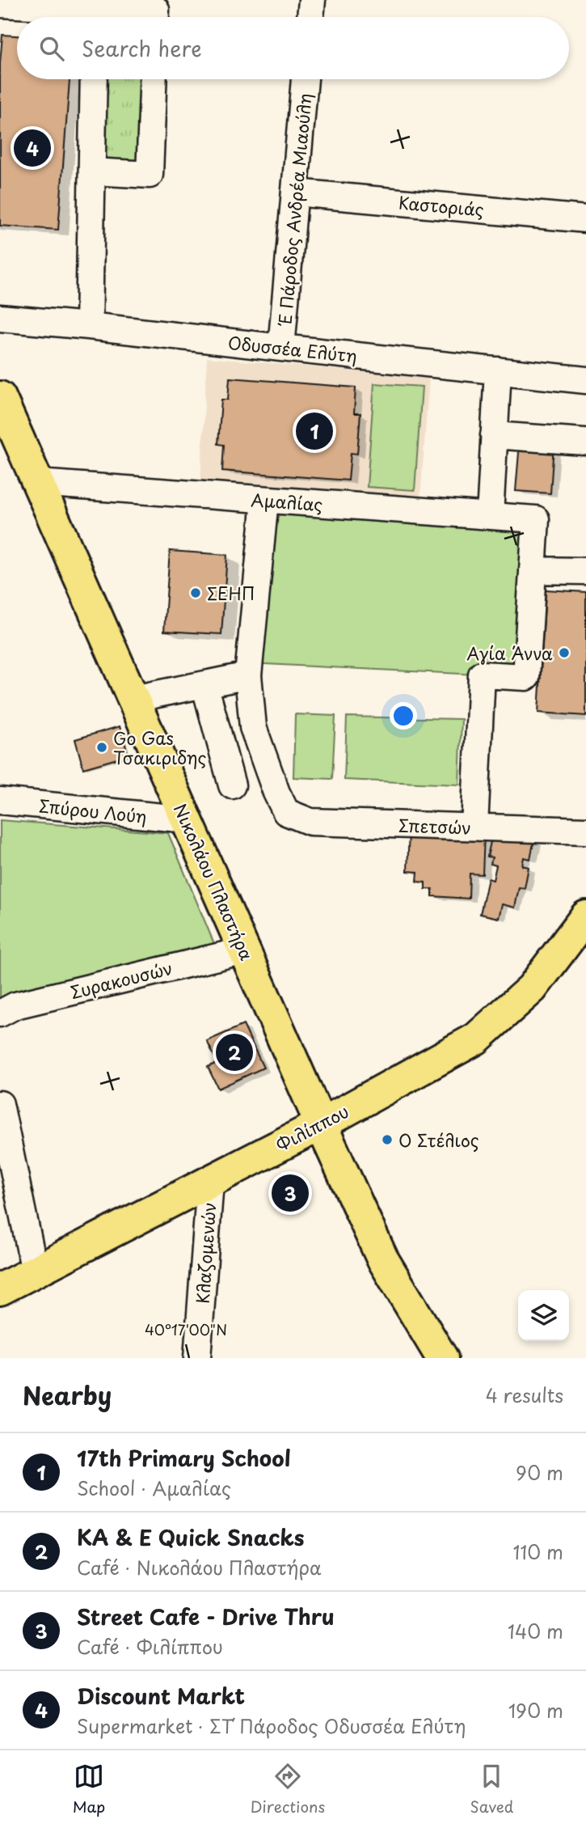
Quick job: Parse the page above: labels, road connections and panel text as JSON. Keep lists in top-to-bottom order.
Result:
{
  "streets": {
    "main road": ["Νικολάου Πλαστήρα", "Φιλίππου"],
    "street": [
      "Καστοριάς",
      "Ε΄ Πάροδος Ανδρέα Μιαούλη",
      "Οδυσσέα Ελύτη",
      "Αμαλίας",
      "Σπύρου Λούη",
      "Σπετσών",
      "Συρακουσών",
      "Κλαζομενών"
    ]
  },
  "crossings": [
    ["Καστοριάς", "Ε΄ Πάροδος Ανδρέα Μιαούλη"],
    ["Ε΄ Πάροδος Ανδρέα Μιαούλη", "Οδυσσέα Ελύτη"],
    ["Αμαλίας", "Νικολάου Πλαστήρα"],
    ["Σπύρου Λούη", "Νικολάου Πλαστήρα"],
    ["Νικολάου Πλαστήρα", "Συρακουσών"],
    ["Νικολάου Πλαστήρα", "Φιλίππου"],
    ["Φιλίππου", "Κλαζομενών"]
  ],
  "places": [
    "ΣΕΗΠ",
    "Αγία Άννα",
    "Go Gas Τσακιριδης",
    "Ο Στέλιος"
  ],
  "page": {
    "search": "Search here",
    "pins": [
      "4",
      "1",
      "2",
      "3"
    ],
    "heading": ["Nearby", "4 results"],
    "list": [
      {
        "mark": "1",
        "name": "17th Primary School",
        "note": "School · Αμαλίας",
        "value": "90 m"
      },
      {
        "mark": "2",
        "name": "KA & E Quick Snacks",
        "note": "Café · Νικολάου Πλαστήρα",
        "value": "110 m"
      },
      {
        "mark": "3",
        "name": "Street Cafe - Drive Thru",
        "note": "Café · Φιλίππου",
        "value": "140 m"
      },
      {
        "mark": "4",
        "name": "Discount Markt",
        "note": "Supermarket · ΣΤ΄ Πάροδος Οδυσσέα Ελύτη",
        "value": "190 m"
      }
    ],
    "nav": ["Map", "Directions", "Saved"]
  },
  "coordinates": ["40°17'00\"N"]
}
